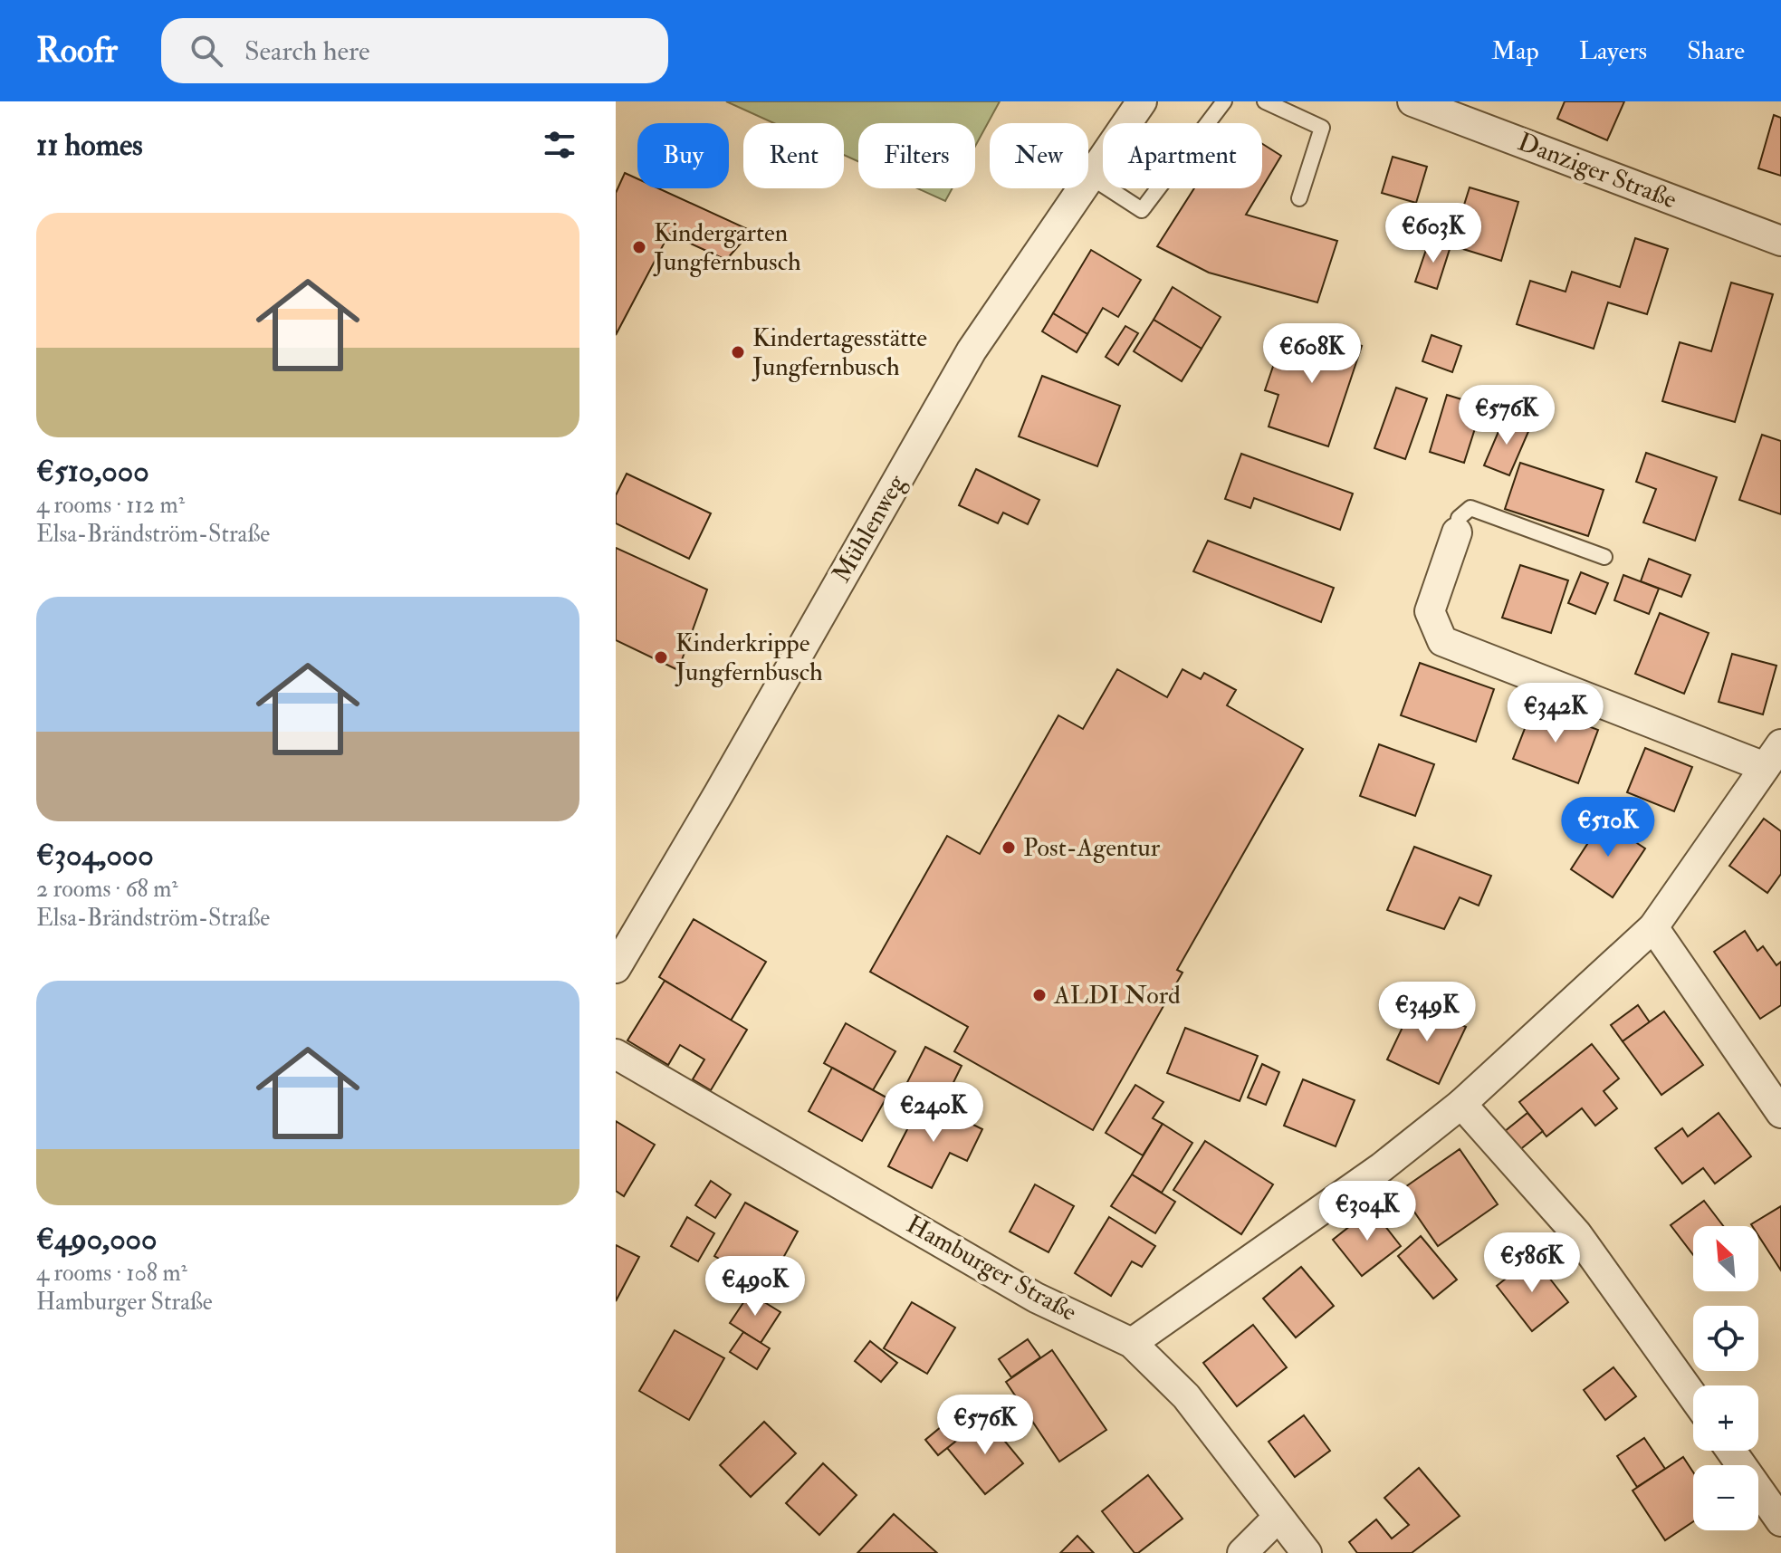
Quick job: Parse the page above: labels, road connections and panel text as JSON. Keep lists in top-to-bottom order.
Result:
{
  "streets": {
    "street": ["Danziger Straße", "Mühlenweg", "Hamburger Straße"]
  },
  "places": [
    "Kindergarten Jungfernbusch",
    "Kindertagesstätte Jungfernbusch",
    "Kinderkrippe Jungfernbusch",
    "Post-Agentur",
    "ALDI Nord"
  ],
  "north": "top left",
  "page": {
    "header": "Roofr",
    "search": "Search here",
    "nav": ["Map", "Layers", "Share"],
    "heading": "11 homes",
    "chip": [
      "Buy",
      "Rent",
      "Filters",
      "New",
      "Apartment"
    ],
    "list": [
      {
        "name": "€510,000",
        "note": "4 rooms · 112 m² · Elsa-Brändström-Straße"
      },
      {
        "name": "€304,000",
        "note": "2 rooms · 68 m² · Elsa-Brändström-Straße"
      },
      {
        "name": "€490,000",
        "note": "4 rooms · 108 m² · Hamburger Straße"
      }
    ],
    "price": [
      "€603K",
      "€608K",
      "€576K",
      "€342K",
      "€510K",
      "€349K",
      "€240K",
      "€304K",
      "€586K",
      "€490K",
      "€576K"
    ],
    "map_buttons": ["+", "−"]
  }
}
